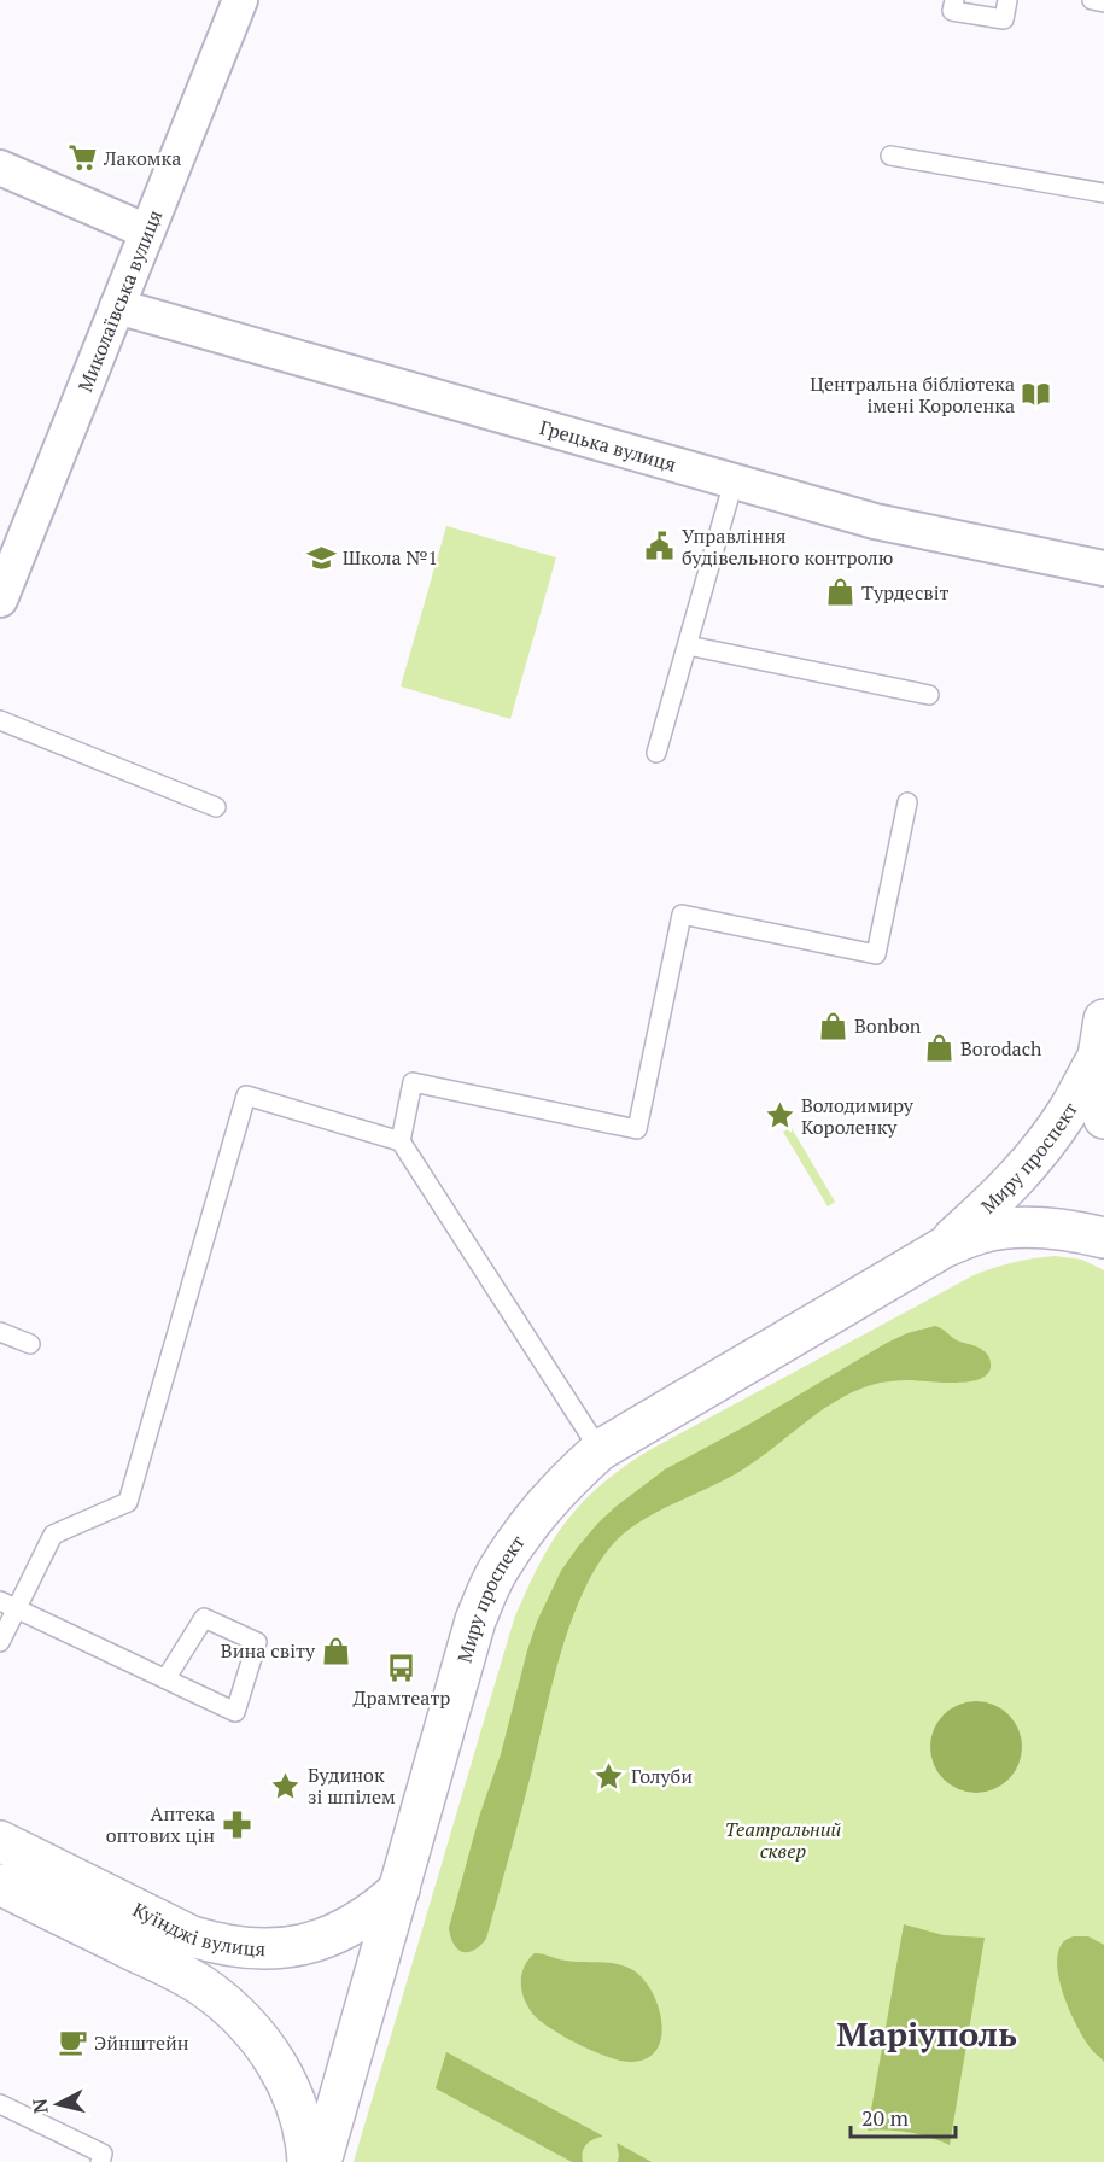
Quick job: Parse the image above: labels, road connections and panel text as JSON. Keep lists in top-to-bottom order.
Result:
{
  "streets": {
    "main road": ["Миру проспект", "Куїнджі вулиця"],
    "street": ["Миколаївська вулиця", "Грецька вулиця"]
  },
  "crossings": [
    ["Миколаївська вулиця", "Грецька вулиця"],
    ["Миру проспект", "Куїнджі вулиця"]
  ],
  "districts": ["Маріуполь"],
  "parks": ["Театральний сквер"],
  "places": {
    "supermarket": ["Лакомка"],
    "library": ["Центральна бібліотека імені Короленка"],
    "public building": ["Управління будівельного контролю"],
    "school or university": ["Школа №1"],
    "shop": [
      "Турдесвіт",
      "Bonbon",
      "Borodach",
      "Вина світу"
    ],
    "place": ["Володимиру Короленку", "Голуби", "Будинок зі шпілем"],
    "bus stop": ["Драмтеатр"],
    "pharmacy": ["Аптека оптових цін"],
    "cafe": ["Эйнштейн"]
  },
  "scale_bar": "20 m",
  "north": "left"
}
